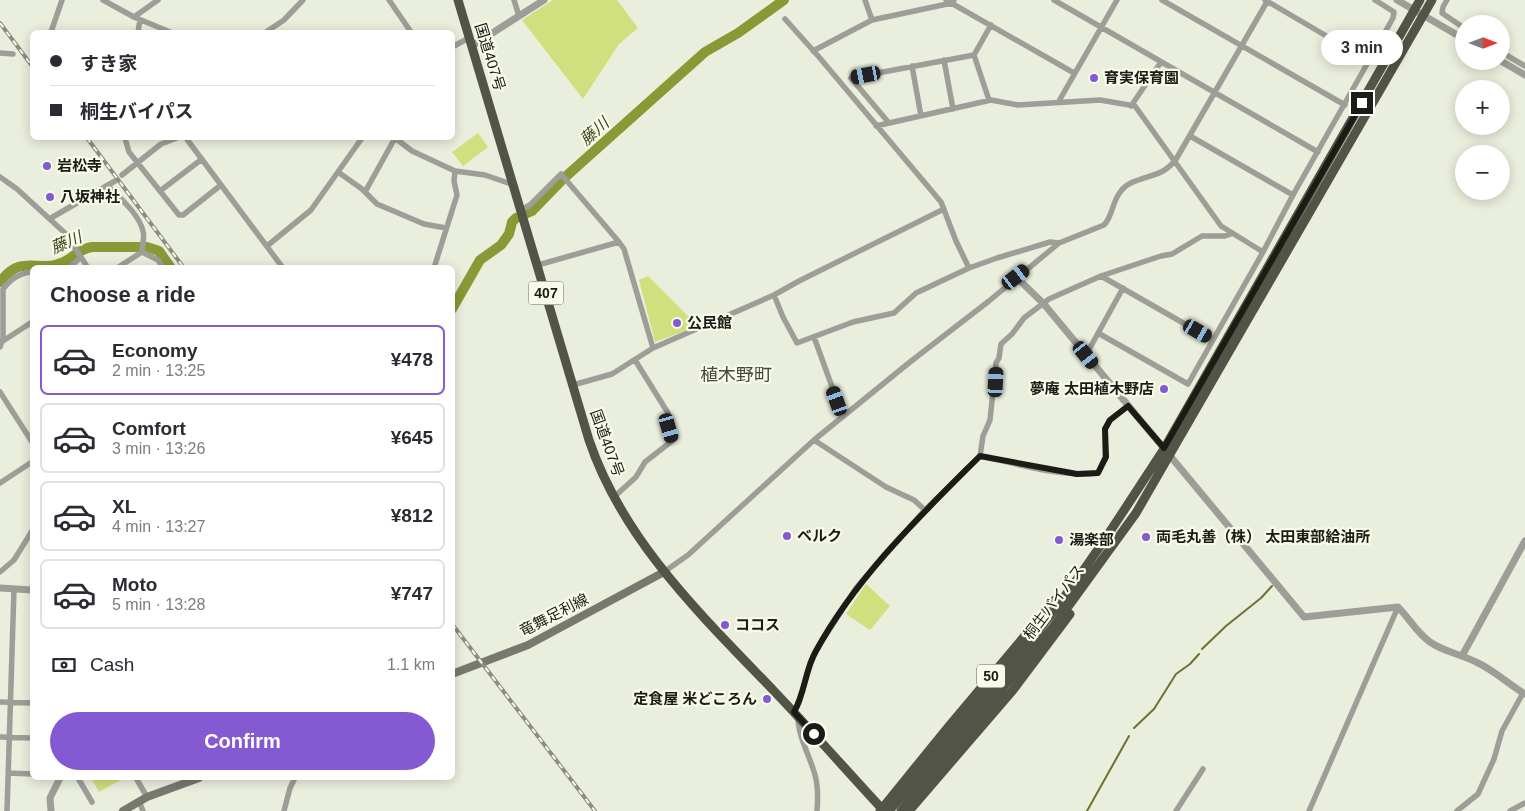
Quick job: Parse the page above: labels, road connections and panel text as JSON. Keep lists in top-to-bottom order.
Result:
{
  "streets": {
    "highway": [
      "国道407号",
      "407",
      "桐生バイパス",
      "50"
    ],
    "main road": ["竜舞足利線"]
  },
  "crossings": [
    ["国道407号", "竜舞足利線"],
    ["国道407号", "50"],
    ["桐生バイパス", "50"]
  ],
  "districts": ["植木野町"],
  "water": ["藤川"],
  "places": [
    "育実保育園",
    "岩松寺",
    "八坂神社",
    "公民館",
    "夢庵 太田植木野店",
    "ベルク",
    "両毛丸善（株） 太田東部給油所",
    "湯楽部",
    "ココス",
    "定食屋 米どころん"
  ],
  "north": "right",
  "page": {
    "map_buttons": ["+", "−"],
    "bubble": "3 min",
    "banner": ["すき家", "桐生バイパス"],
    "heading": "Choose a ride",
    "list": [
      {
        "name": "Economy",
        "note": "2 min · 13:25",
        "value": "¥478"
      },
      {
        "name": "Comfort",
        "note": "3 min · 13:26",
        "value": "¥645"
      },
      {
        "name": "XL",
        "note": "4 min · 13:27",
        "value": "¥812"
      },
      {
        "name": "Moto",
        "note": "5 min · 13:28",
        "value": "¥747"
      }
    ],
    "pay": ["Cash", "1.1 km"],
    "buttons": "Confirm"
  }
}
